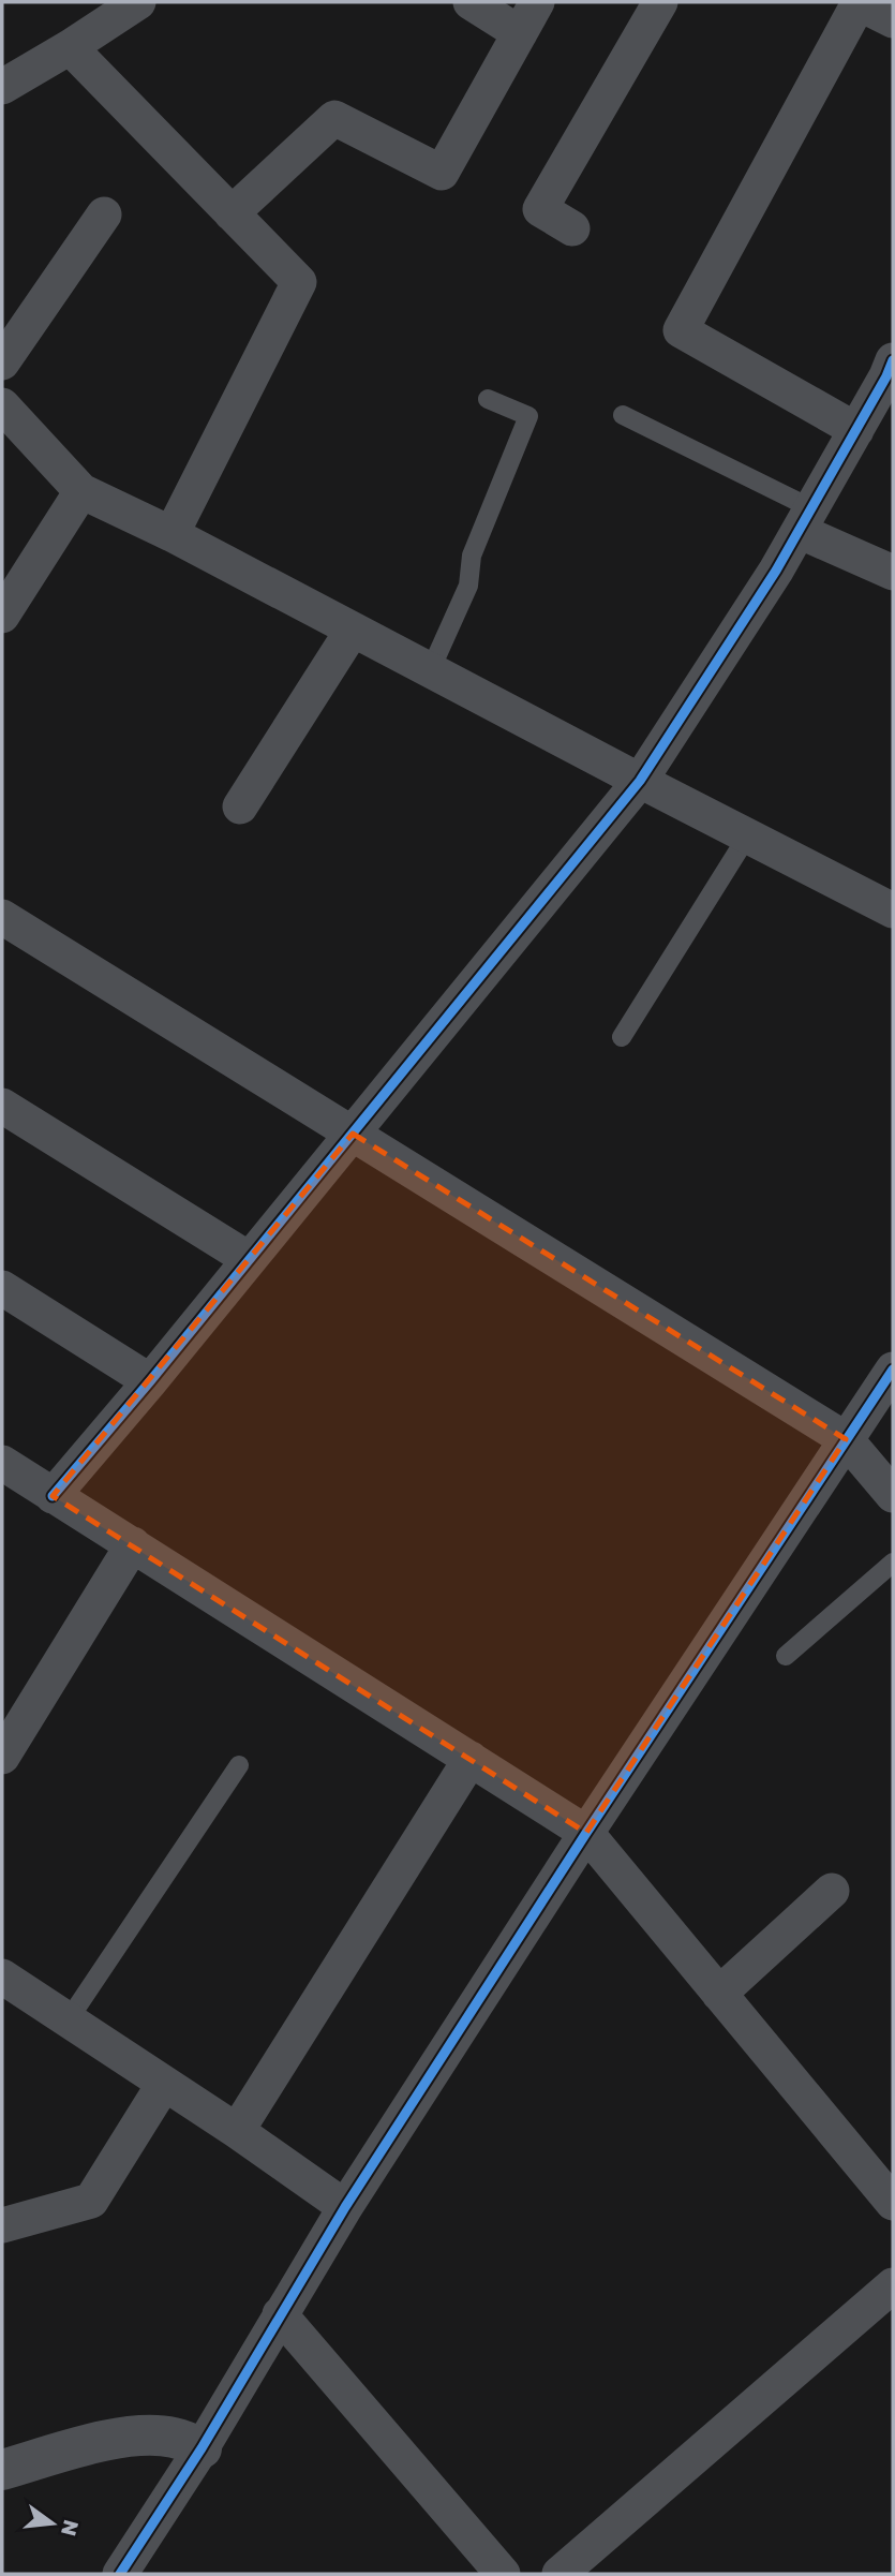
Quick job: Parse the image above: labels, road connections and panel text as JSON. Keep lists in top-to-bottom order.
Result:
{
  "north": "right"
}
